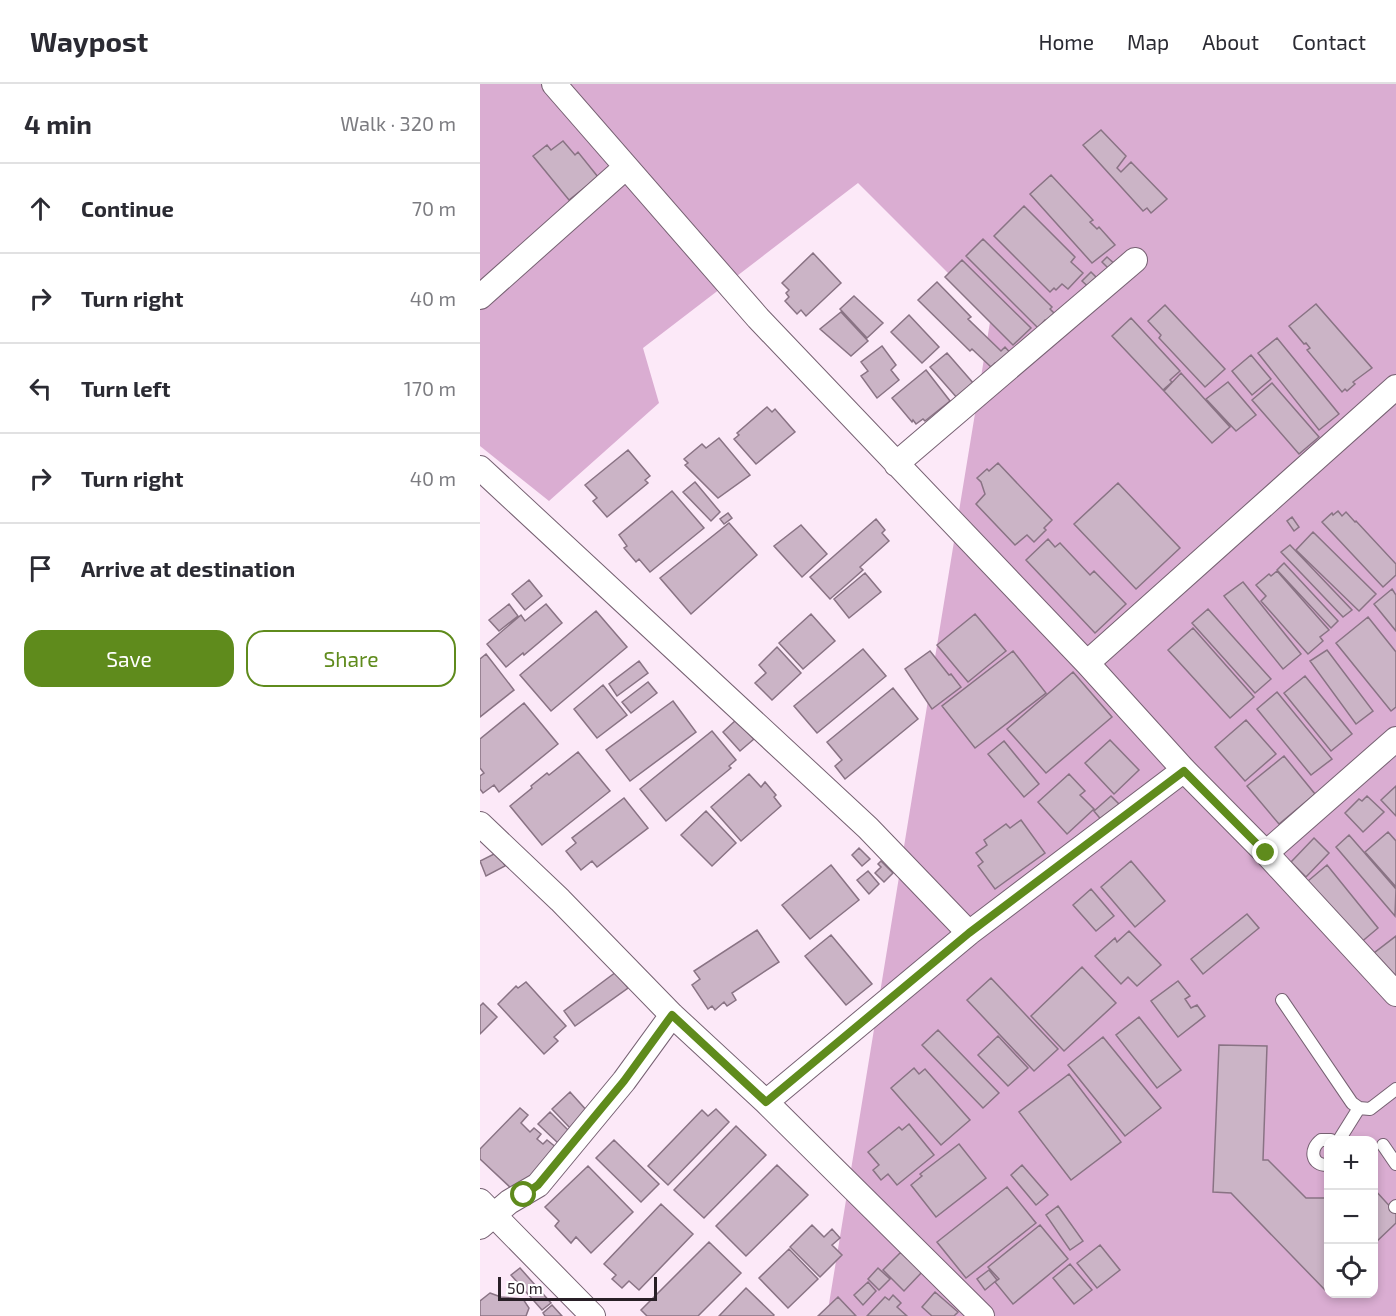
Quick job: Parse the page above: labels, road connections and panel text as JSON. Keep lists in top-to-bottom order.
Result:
{
  "scale_bar": "50 m",
  "page": {
    "header": "Waypost",
    "nav": [
      "Home",
      "Map",
      "About",
      "Contact"
    ],
    "heading": ["4 min", "Walk · 320 m"],
    "list": [
      ["Continue", "70 m"],
      ["Turn right", "40 m"],
      ["Turn left", "170 m"],
      ["Turn right", "40 m"],
      "Arrive at destination"
    ],
    "buttons": ["Save", "Share"],
    "map_buttons": ["+", "−"],
    "scale": "50 m"
  }
}
